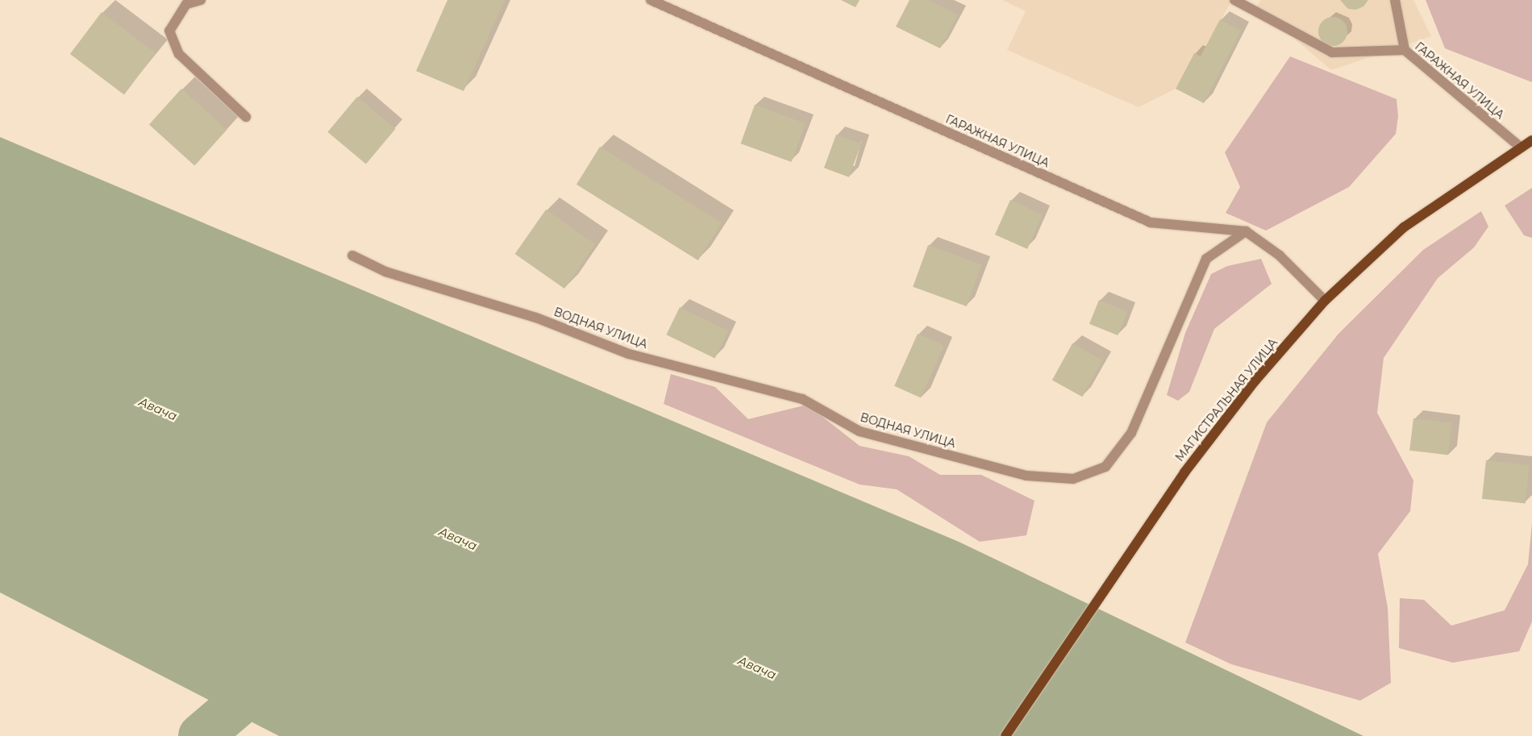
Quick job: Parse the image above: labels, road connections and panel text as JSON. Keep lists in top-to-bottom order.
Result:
{
  "streets": {
    "main road": ["МАГИСТРАЛЬНАЯ УЛИЦА"],
    "street": ["ГАРАЖНАЯ УЛИЦА", "ВОДНАЯ УЛИЦА"]
  },
  "crossings": [
    ["ГАРАЖНАЯ УЛИЦА", "ВОДНАЯ УЛИЦА"],
    ["ГАРАЖНАЯ УЛИЦА", "МАГИСТРАЛЬНАЯ УЛИЦА"]
  ],
  "water": ["Авача"]
}
